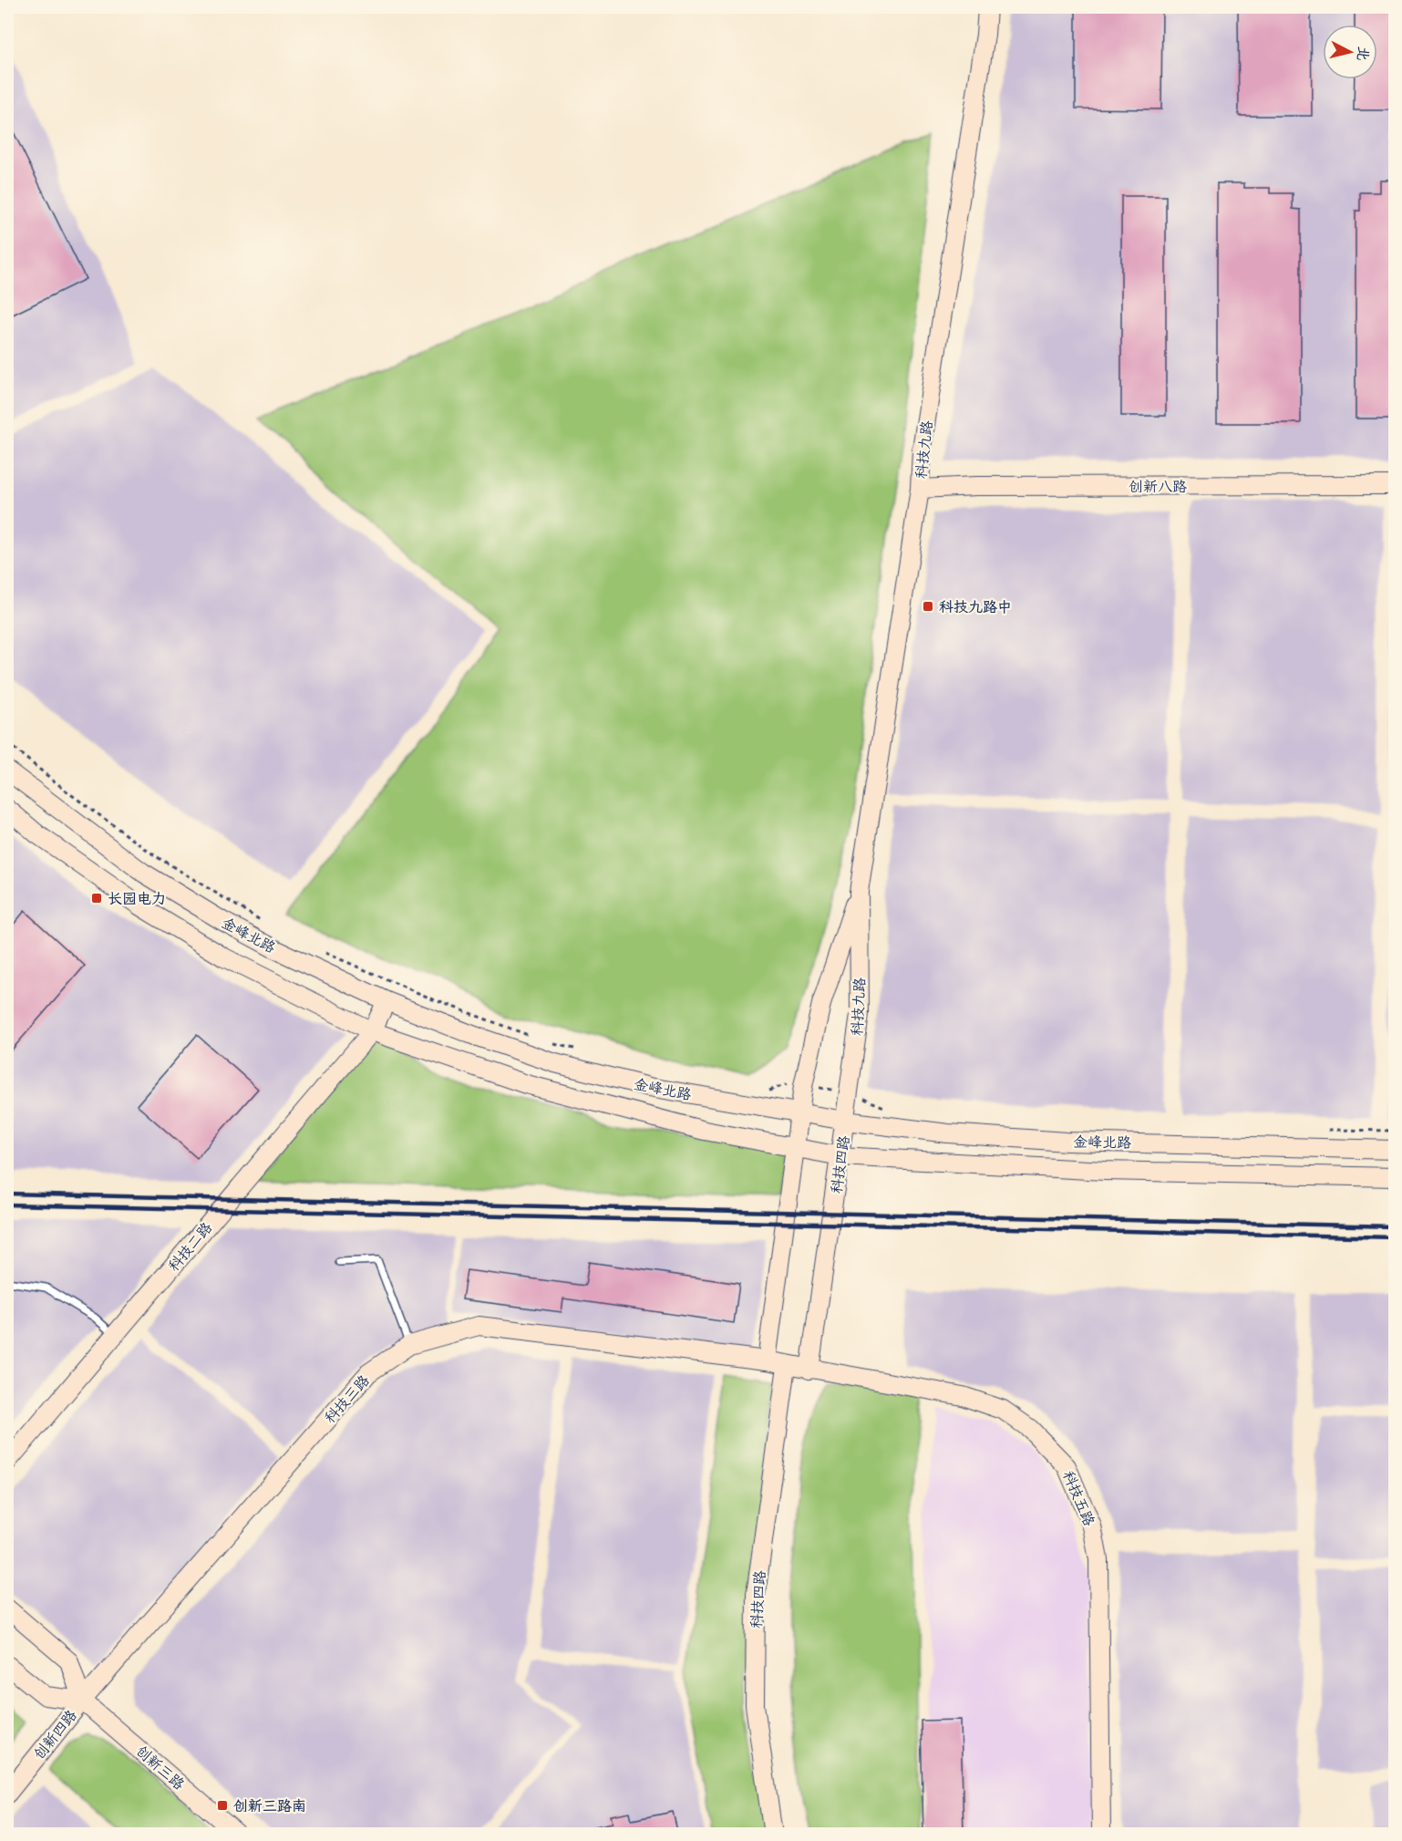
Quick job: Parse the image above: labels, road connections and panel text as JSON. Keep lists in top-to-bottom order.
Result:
{
  "streets": {
    "street": [
      "科技九路",
      "创新八路",
      "金峰北路",
      "科技四路",
      "科技二路",
      "科技三路",
      "科技五路",
      "创新四路",
      "创新三路"
    ]
  },
  "crossings": [
    ["科技九路", "创新八路"],
    ["科技九路", "金峰北路"],
    ["科技九路", "科技四路"],
    ["金峰北路", "科技四路"],
    ["金峰北路", "科技二路"],
    ["科技四路", "科技三路"],
    ["科技四路", "科技五路"],
    ["科技三路", "科技五路"],
    ["科技三路", "创新四路"],
    ["科技三路", "创新三路"],
    ["创新四路", "创新三路"]
  ],
  "places": {
    "transit": ["科技九路中", "长园电力", "创新三路南"]
  },
  "north": "right"
}
